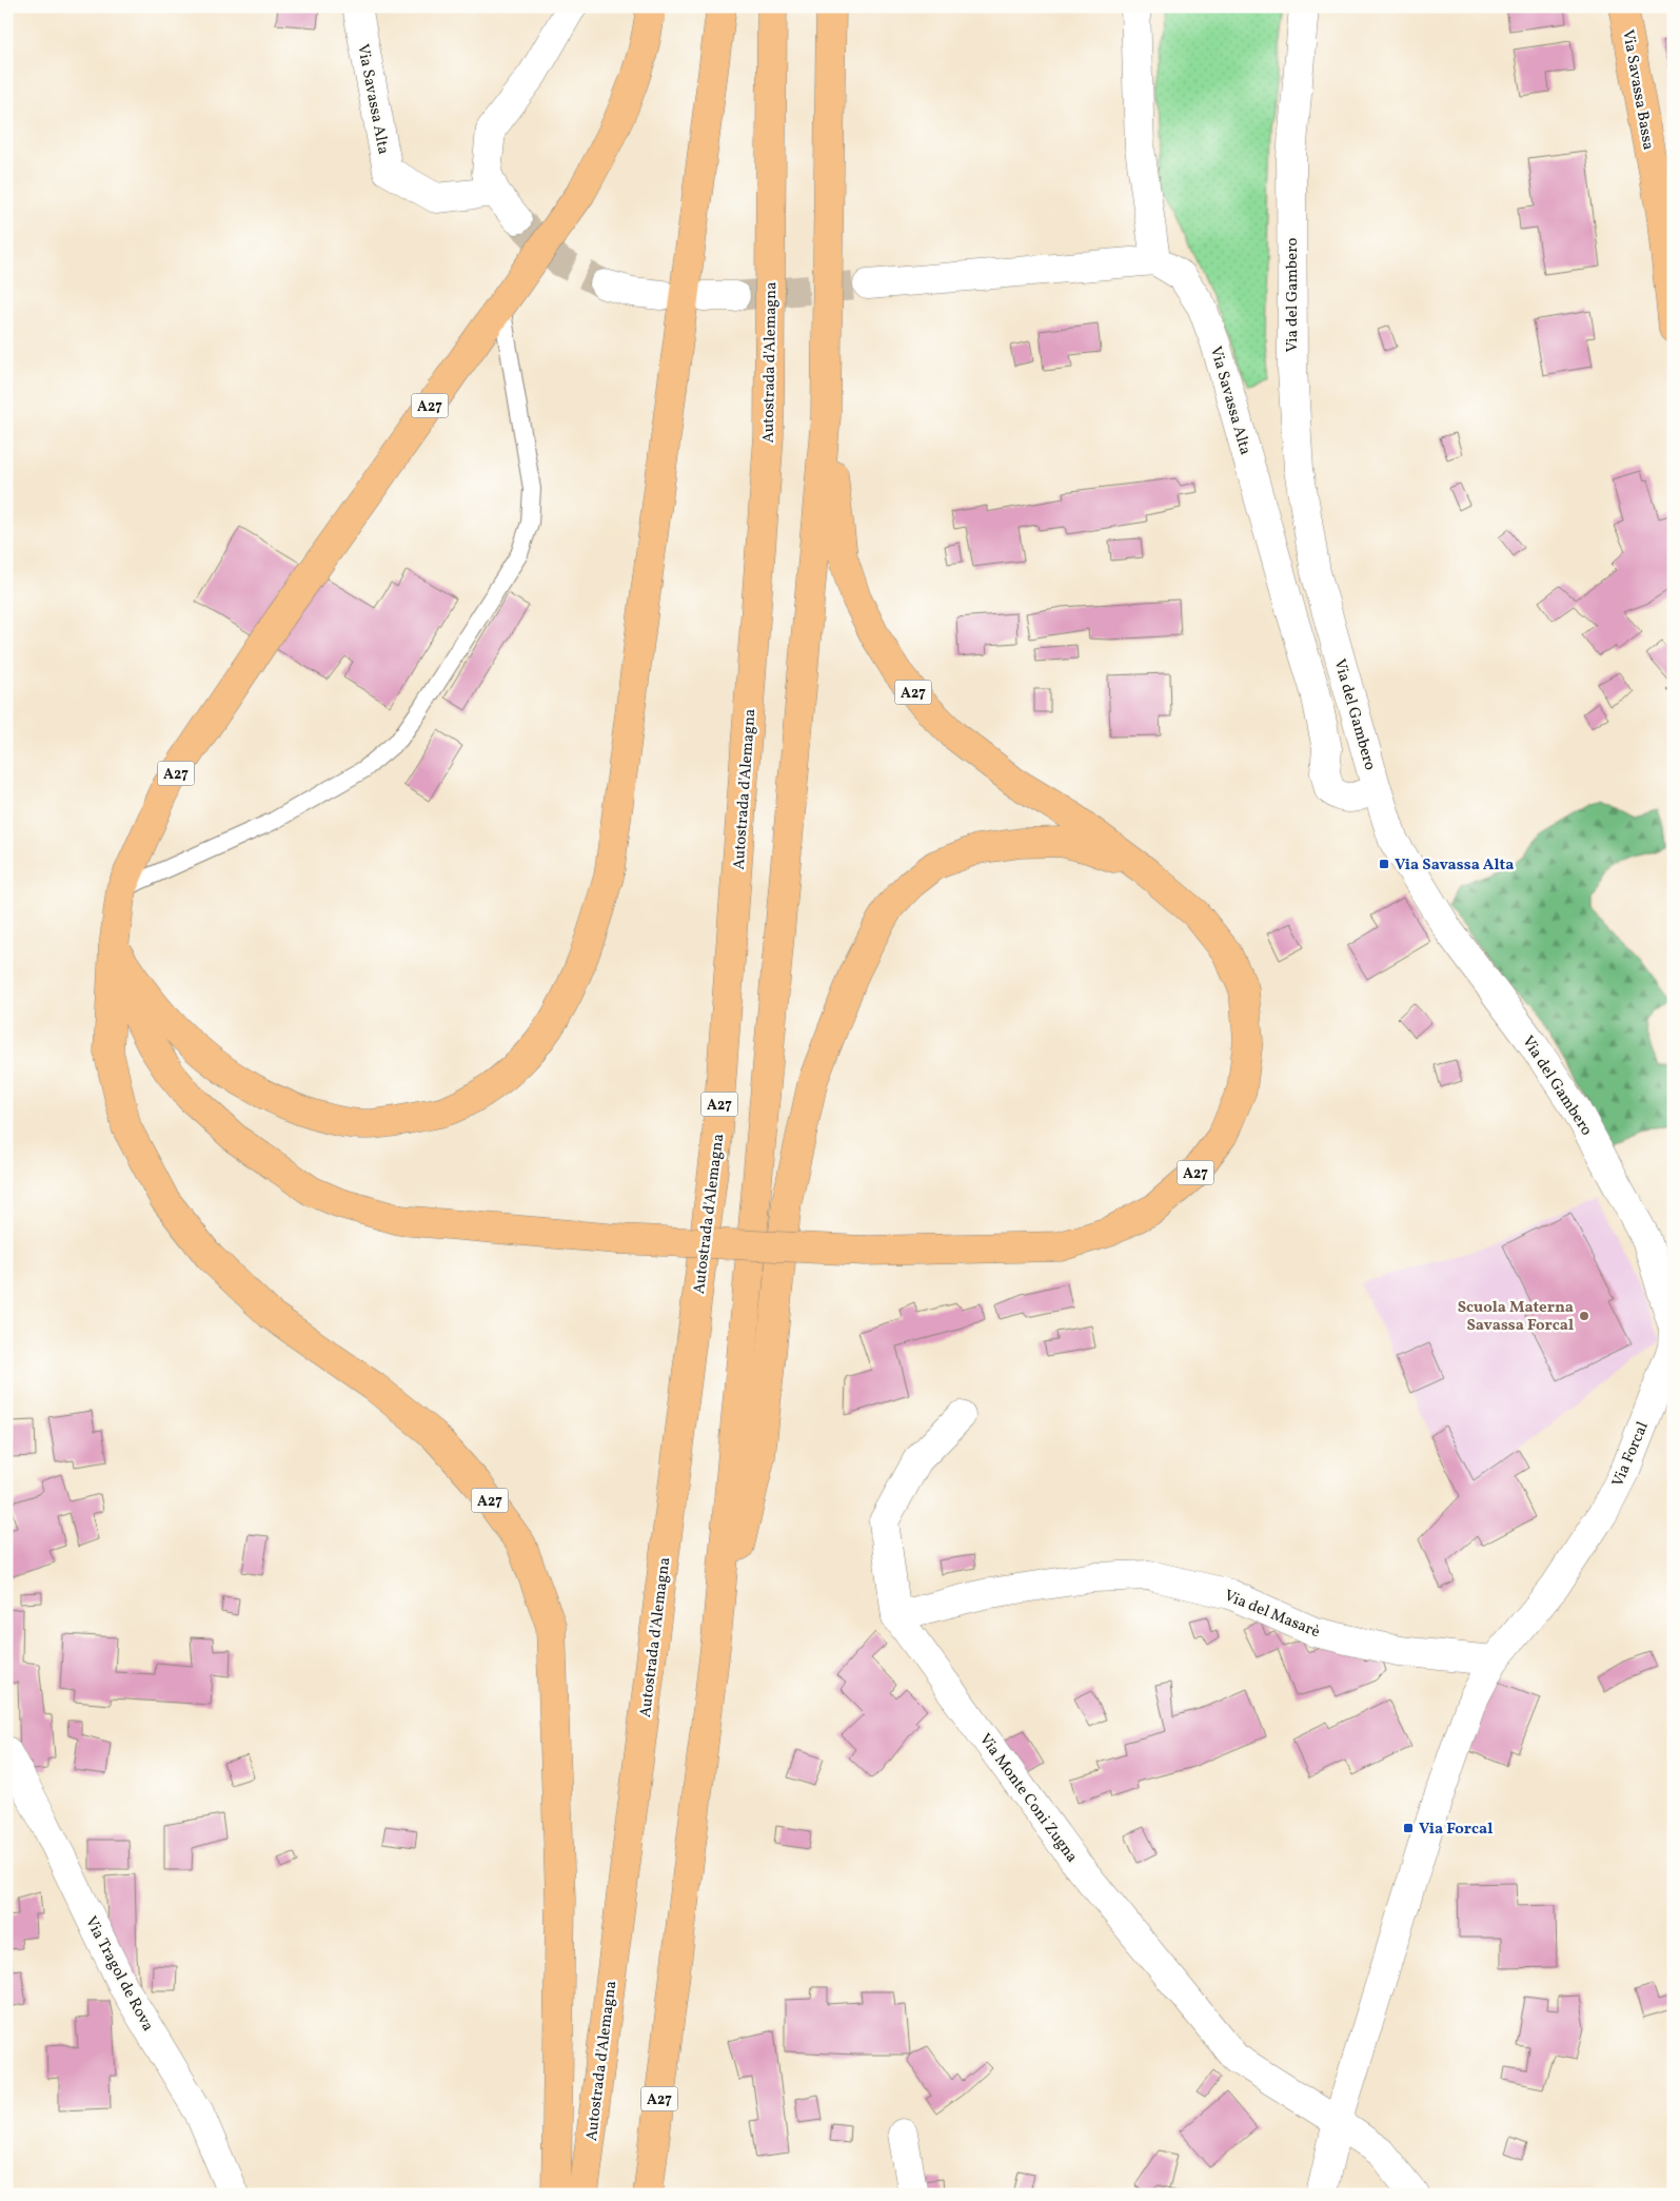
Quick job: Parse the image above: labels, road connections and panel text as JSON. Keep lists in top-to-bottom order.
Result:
{
  "streets": {
    "main road": ["Via Savassa Bassa", "Autostrada d'Alemagna", "A27"],
    "street": [
      "Via Savassa Alta",
      "Via del Gambero",
      "Via Forcal",
      "Via del Masarè",
      "Via Monte Coni Zugna",
      "Via Tragol de Rova"
    ]
  },
  "crossings": [
    ["Via Savassa Alta", "Via del Gambero"],
    ["Via del Gambero", "Via Forcal"],
    ["Via Forcal", "Via del Masarè"],
    ["Via Forcal", "Via Monte Coni Zugna"],
    ["Via del Masarè", "Via Monte Coni Zugna"]
  ],
  "places": {
    "transit": ["Via Savassa Alta", "Via Forcal"],
    "other": ["Scuola Materna Savassa Forcal"]
  }
}
